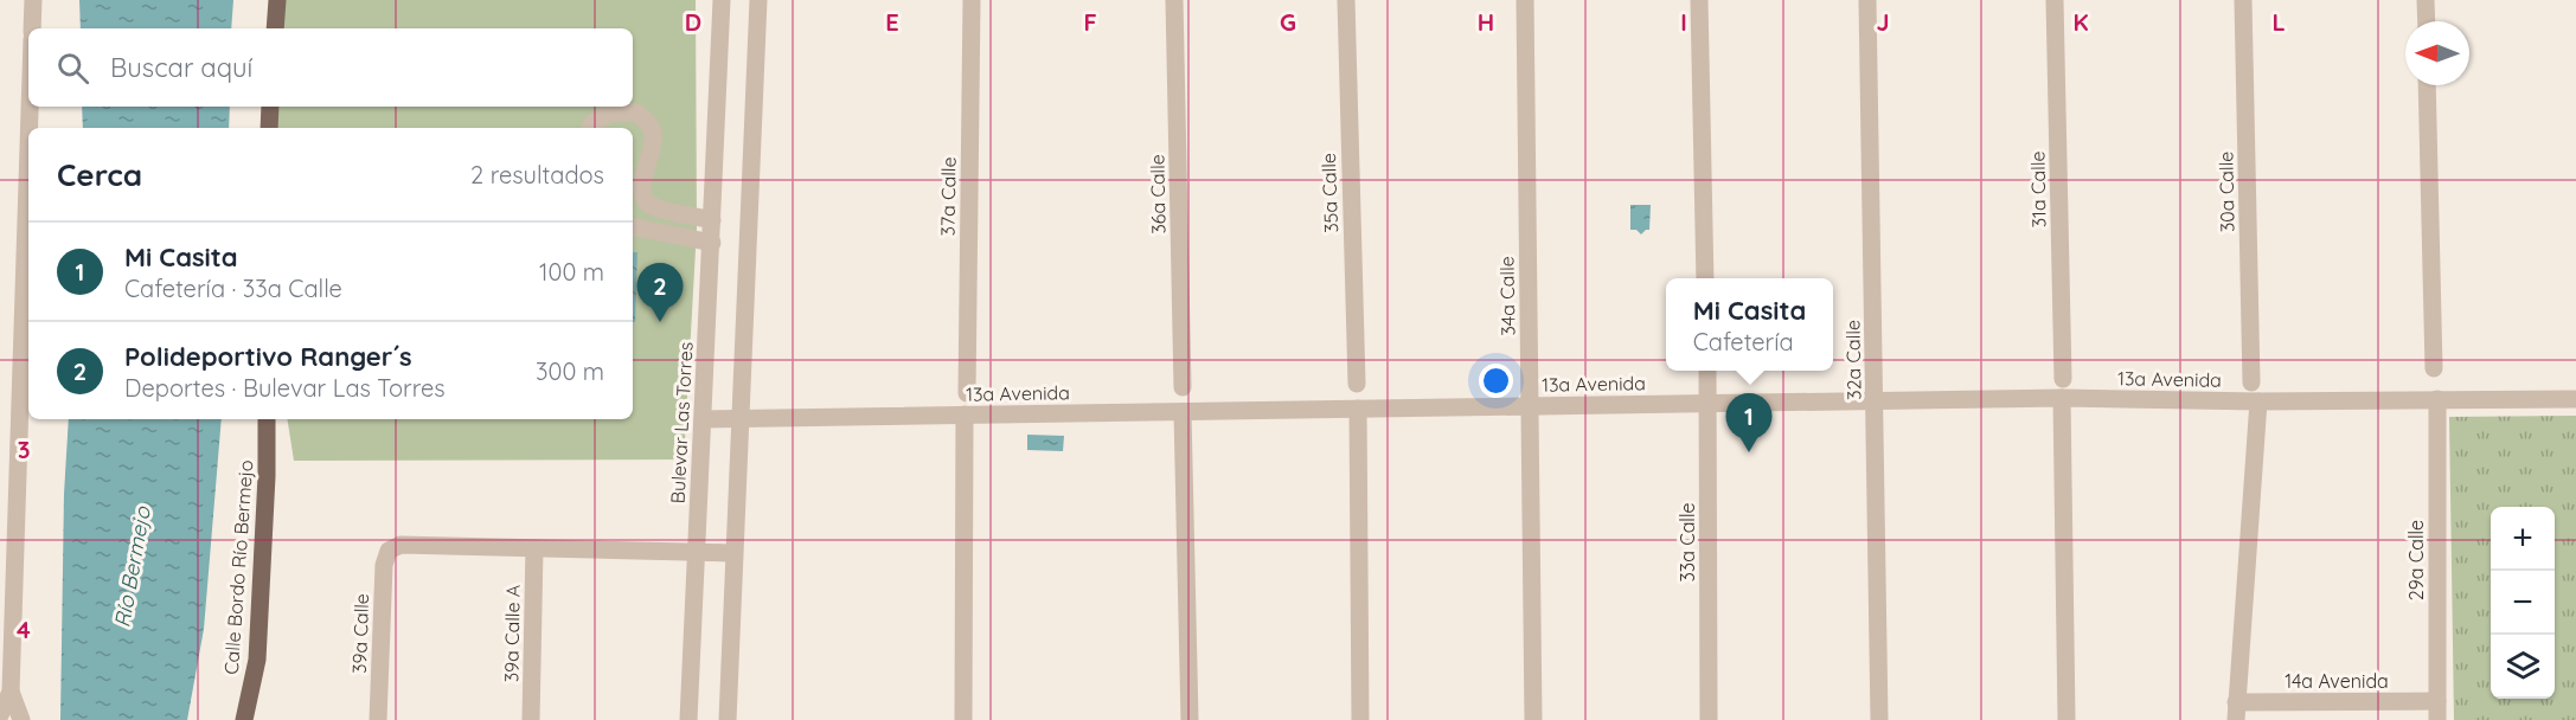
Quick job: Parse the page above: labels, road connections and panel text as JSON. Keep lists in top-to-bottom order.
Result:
{
  "streets": {
    "main road": ["Calle Bordo Río Bermejo"],
    "street": [
      "31a Calle",
      "30a Calle",
      "35a Calle",
      "36a Calle",
      "37a Calle",
      "34a Calle",
      "32a Calle",
      "13a Avenida",
      "Bulevar Las Torres",
      "33a Calle",
      "29a Calle",
      "39a Calle",
      "39a Calle A",
      "14a Avenida"
    ]
  },
  "crossings": [
    ["34a Calle", "13a Avenida"],
    ["32a Calle", "13a Avenida"],
    ["13a Avenida", "Bulevar Las Torres"],
    ["13a Avenida", "33a Calle"],
    ["13a Avenida", "29a Calle"],
    ["29a Calle", "14a Avenida"],
    ["39a Calle", "39a Calle A"]
  ],
  "water": ["Río Bermejo"],
  "north": "left",
  "page": {
    "search": "Buscar aquí",
    "heading": ["Cerca", "2 resultados"],
    "list": [
      {
        "mark": "1",
        "name": "Mi Casita",
        "note": "Cafetería · 33a Calle",
        "value": "100 m"
      },
      {
        "mark": "2",
        "name": "Polideportivo Ranger´s",
        "note": "Deportes · Bulevar Las Torres",
        "value": "300 m"
      }
    ],
    "pins": ["2", "1"],
    "popup": ["Mi Casita", "Cafetería"],
    "map_buttons": ["+", "−"]
  },
  "grid": {
    "columns": [
      "D",
      "E",
      "F",
      "G",
      "H",
      "I",
      "J",
      "K",
      "L"
    ],
    "rows": ["3", "4"]
  }
}
